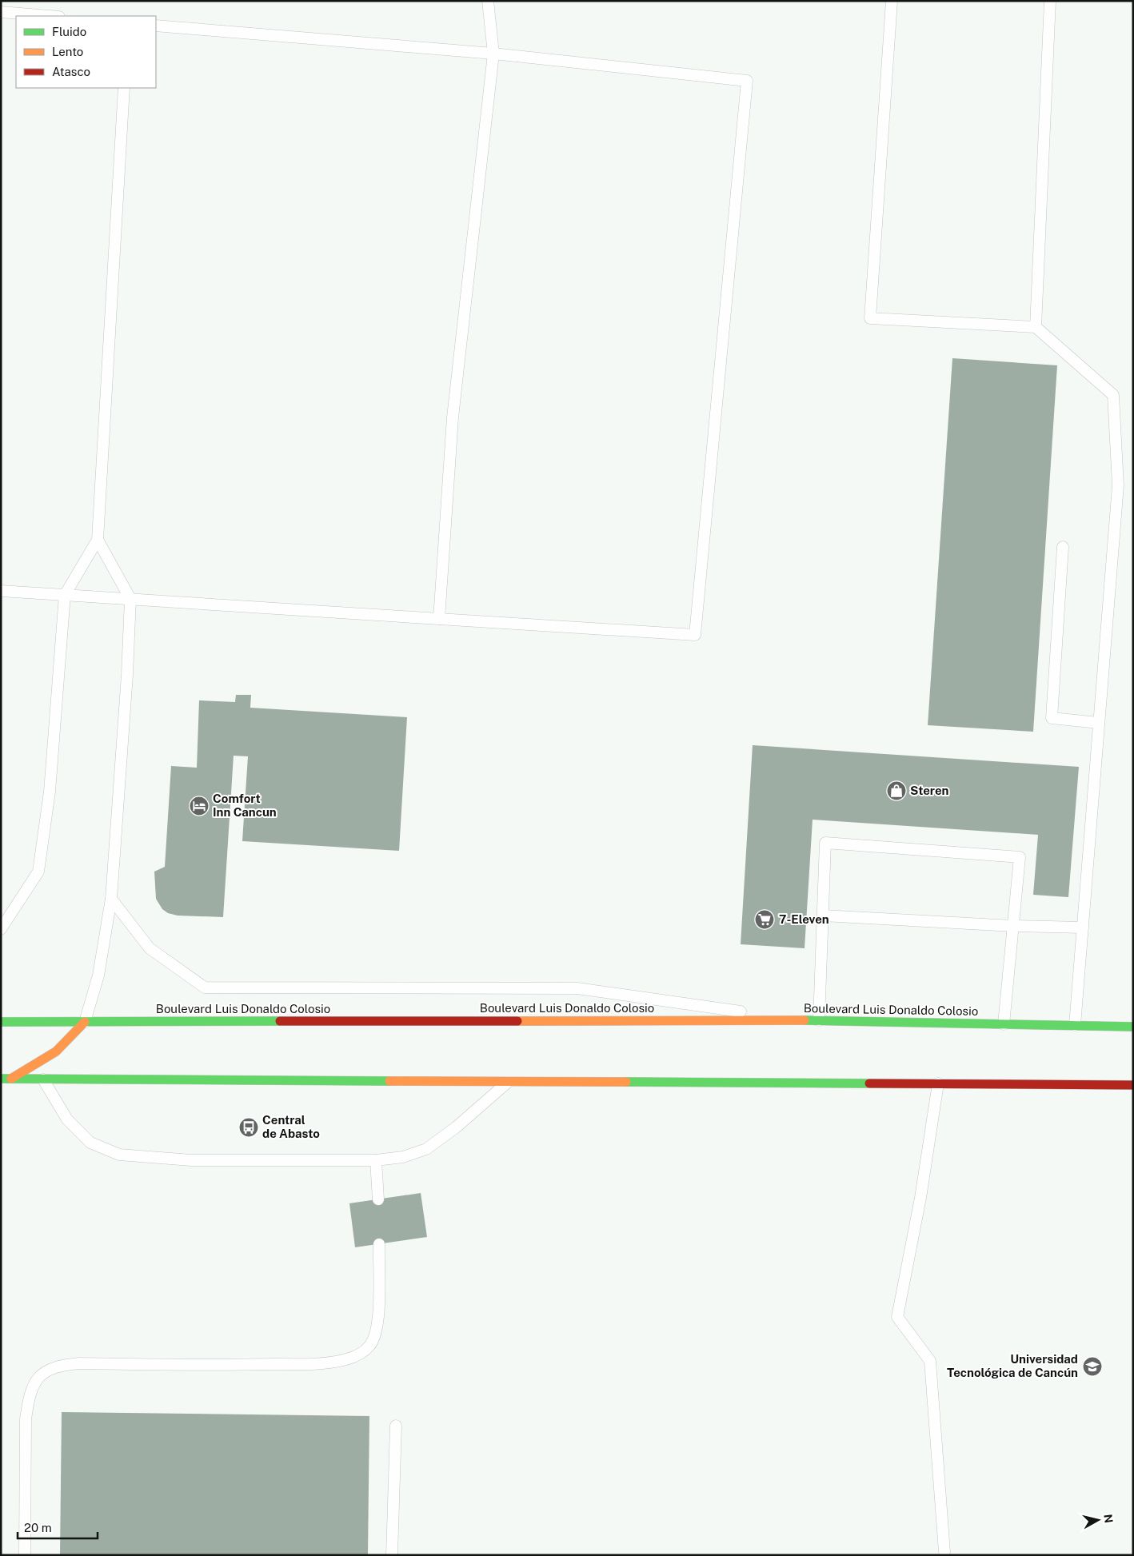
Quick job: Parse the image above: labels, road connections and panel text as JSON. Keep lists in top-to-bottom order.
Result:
{
  "streets": {
    "main road": ["Boulevard Luis Donaldo Colosio"]
  },
  "places": {
    "shop": ["Steren"],
    "hotel": ["Comfort Inn Cancun"],
    "supermarket": ["7-Eleven"],
    "bus stop": ["Central de Abasto"],
    "school or university": ["Universidad Tecnológica de Cancún"]
  },
  "legend": ["Fluido", "Lento", "Atasco"],
  "scale_bar": "20 m",
  "north": "right"
}
